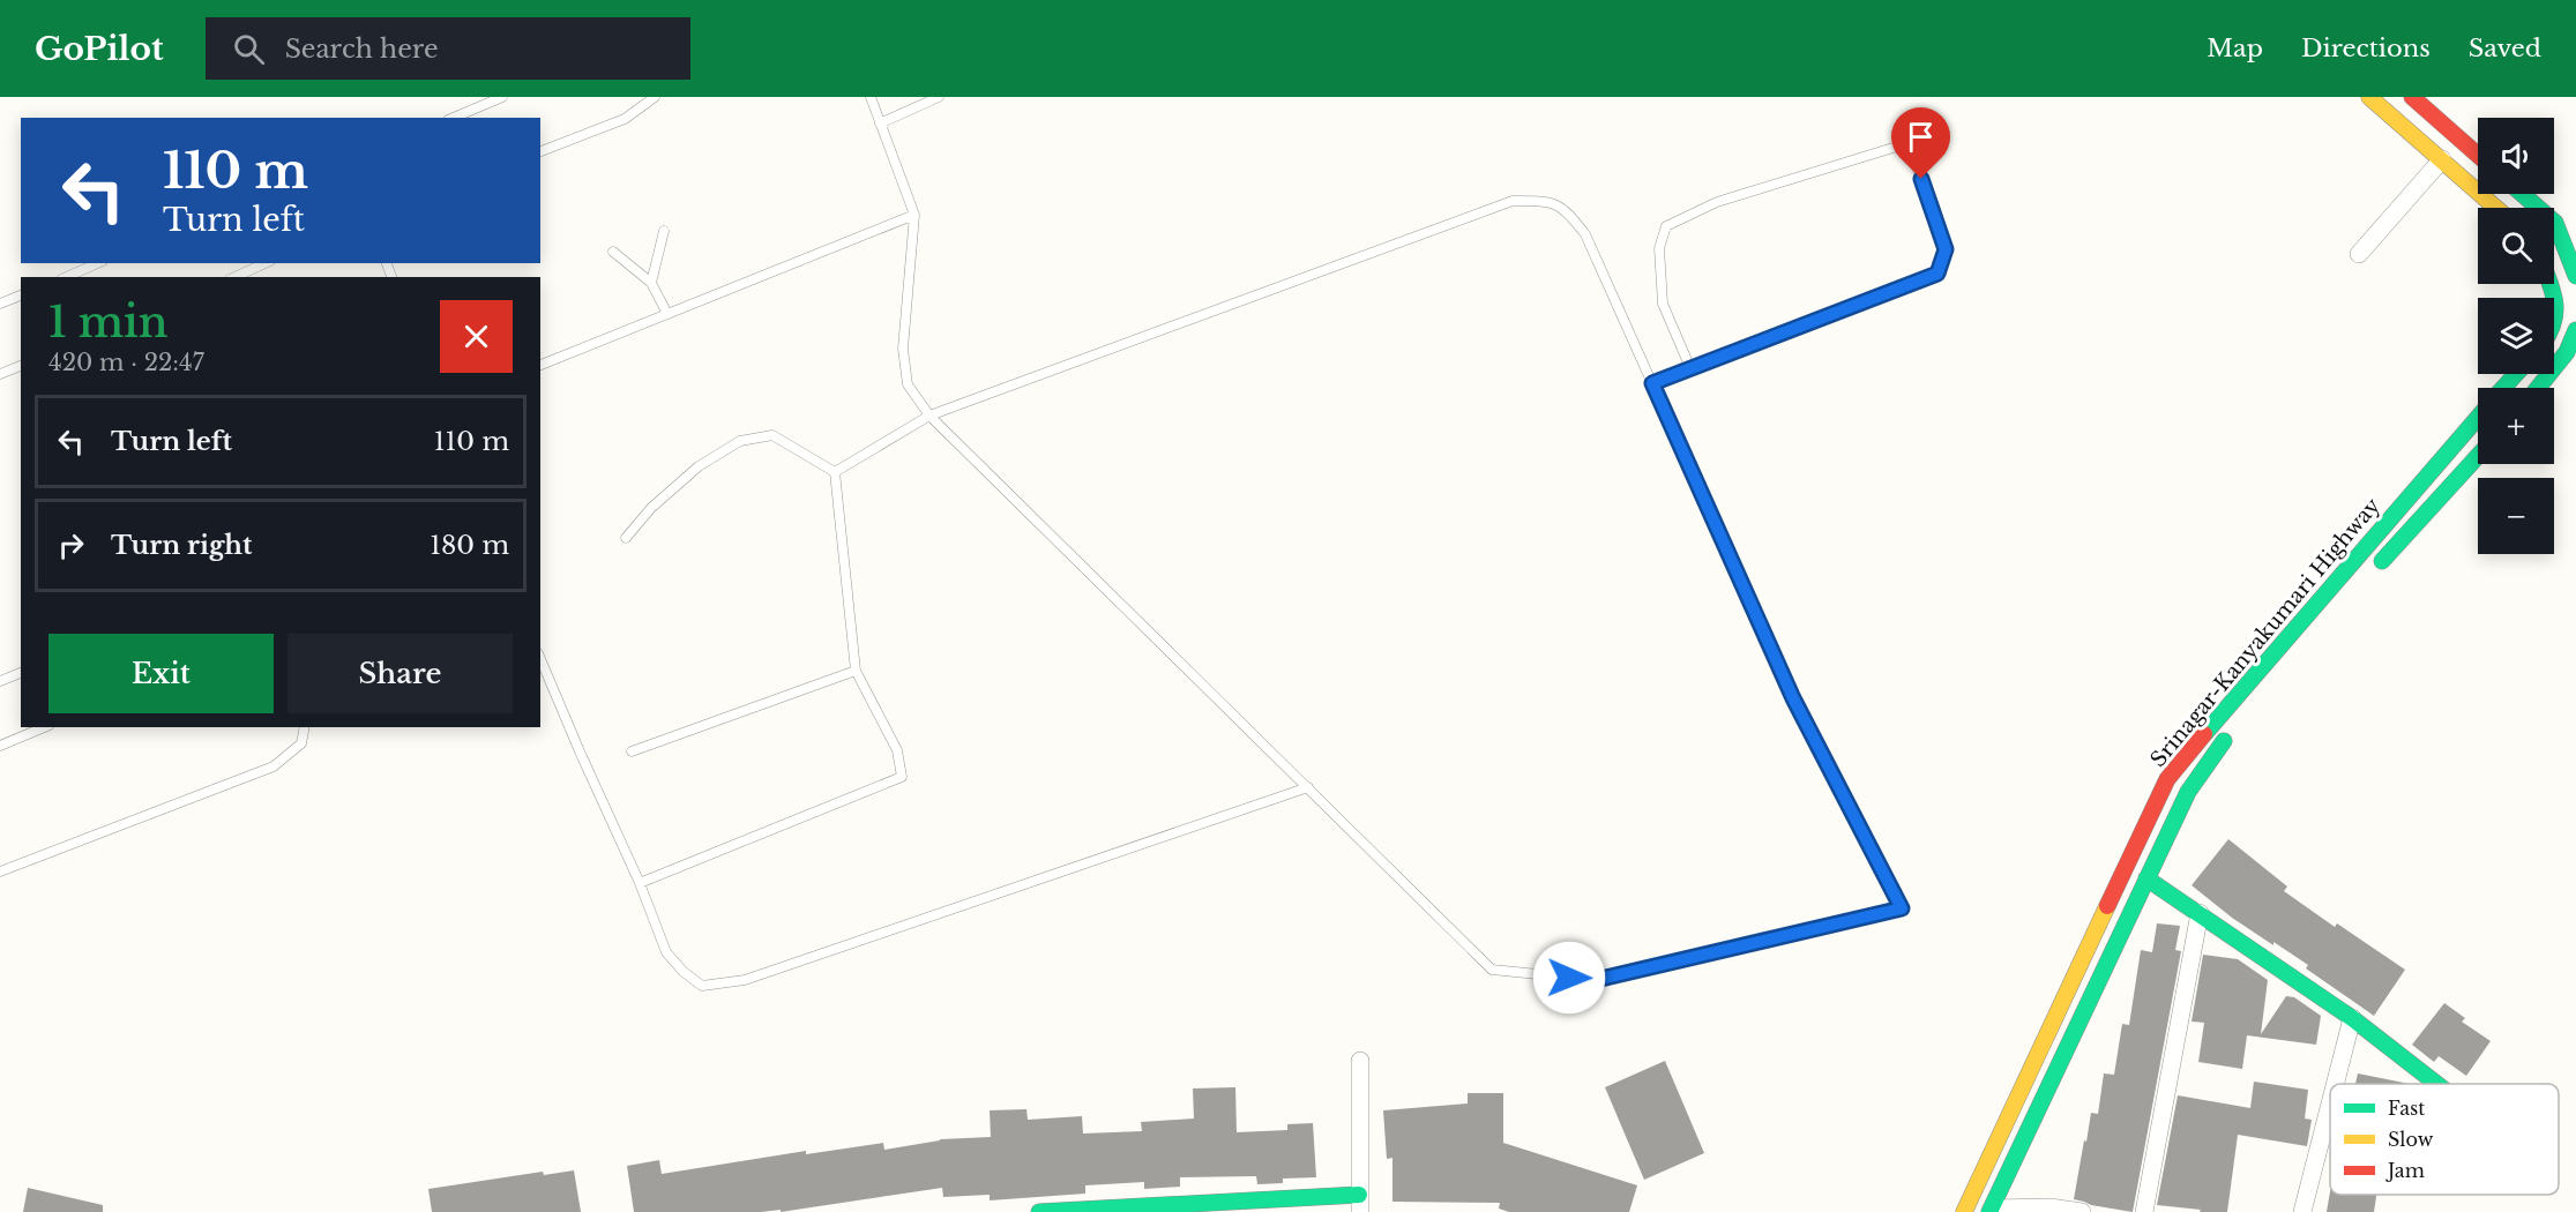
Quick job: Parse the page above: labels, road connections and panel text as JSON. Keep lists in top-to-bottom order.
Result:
{
  "streets": {
    "main road": ["Srinagar-Kanyakumari Highway"]
  },
  "legend": ["Fast", "Slow", "Jam"],
  "page": {
    "header": "GoPilot",
    "search": "Search here",
    "nav": ["Map", "Directions", "Saved"],
    "map_buttons": ["+", "−"],
    "turn": ["110 m", "Turn left"],
    "heading": ["1 min", "420 m · 22:47"],
    "list": [
      {
        "name": "Turn left",
        "value": "110 m"
      },
      {
        "name": "Turn right",
        "value": "180 m"
      }
    ],
    "buttons": ["Exit", "Share"]
  }
}
